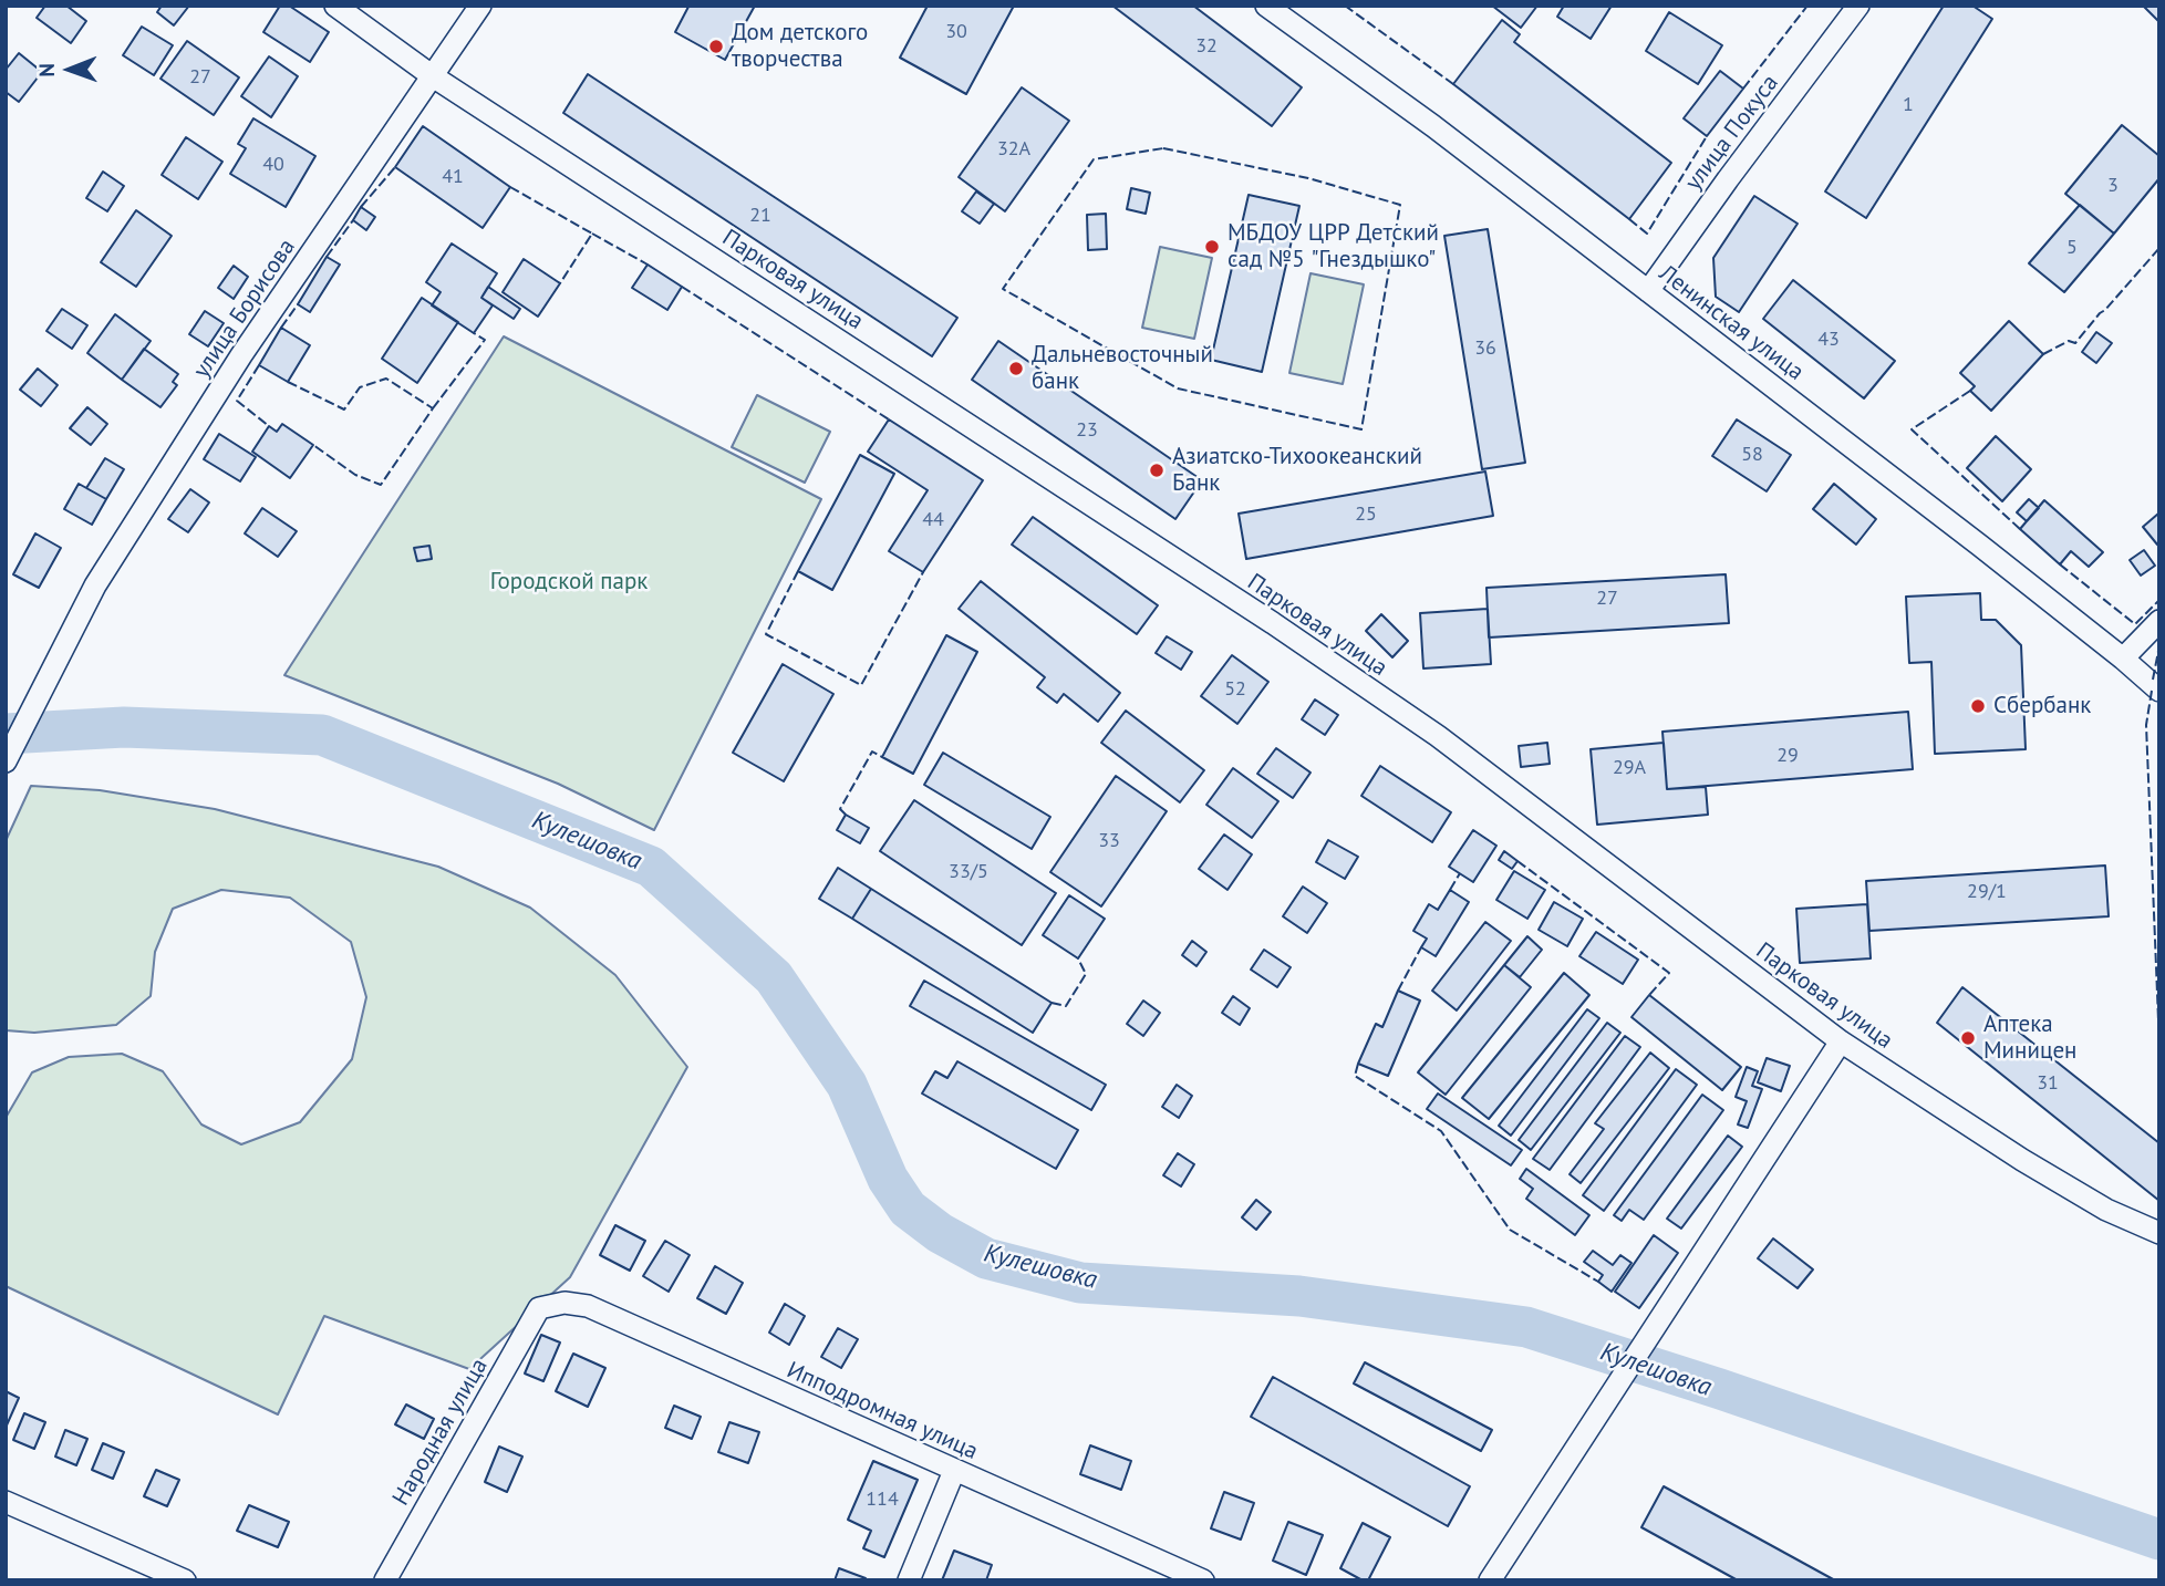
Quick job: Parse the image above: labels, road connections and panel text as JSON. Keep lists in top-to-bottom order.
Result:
{
  "streets": {
    "street": [
      "улица Покуса",
      "Парковая улица",
      "улица Борисова",
      "Ленинская улица",
      "Ипподромная улица",
      "Народная улица"
    ]
  },
  "crossings": [
    ["улица Покуса", "Ленинская улица"],
    ["Парковая улица", "улица Борисова"],
    ["Ипподромная улица", "Народная улица"]
  ],
  "water": ["Кулешовка"],
  "parks": ["Городской парк"],
  "places": [
    "Дом детского творчества",
    "МБДОУ ЦРР Детский сад №5 \"Гнездышко\"",
    "Дальневосточный банк",
    "Азиатско-Тихоокеанский Банк",
    "Сбербанк",
    "Аптека Миницен"
  ],
  "house_numbers": [
    "30",
    "32",
    "27",
    "1",
    "32А",
    "40",
    "41",
    "3",
    "21",
    "5",
    "43",
    "36",
    "23",
    "58",
    "25",
    "44",
    "27",
    "52",
    "29",
    "29А",
    "33",
    "33/5",
    "29/1",
    "31",
    "114"
  ],
  "north": "left"
}
